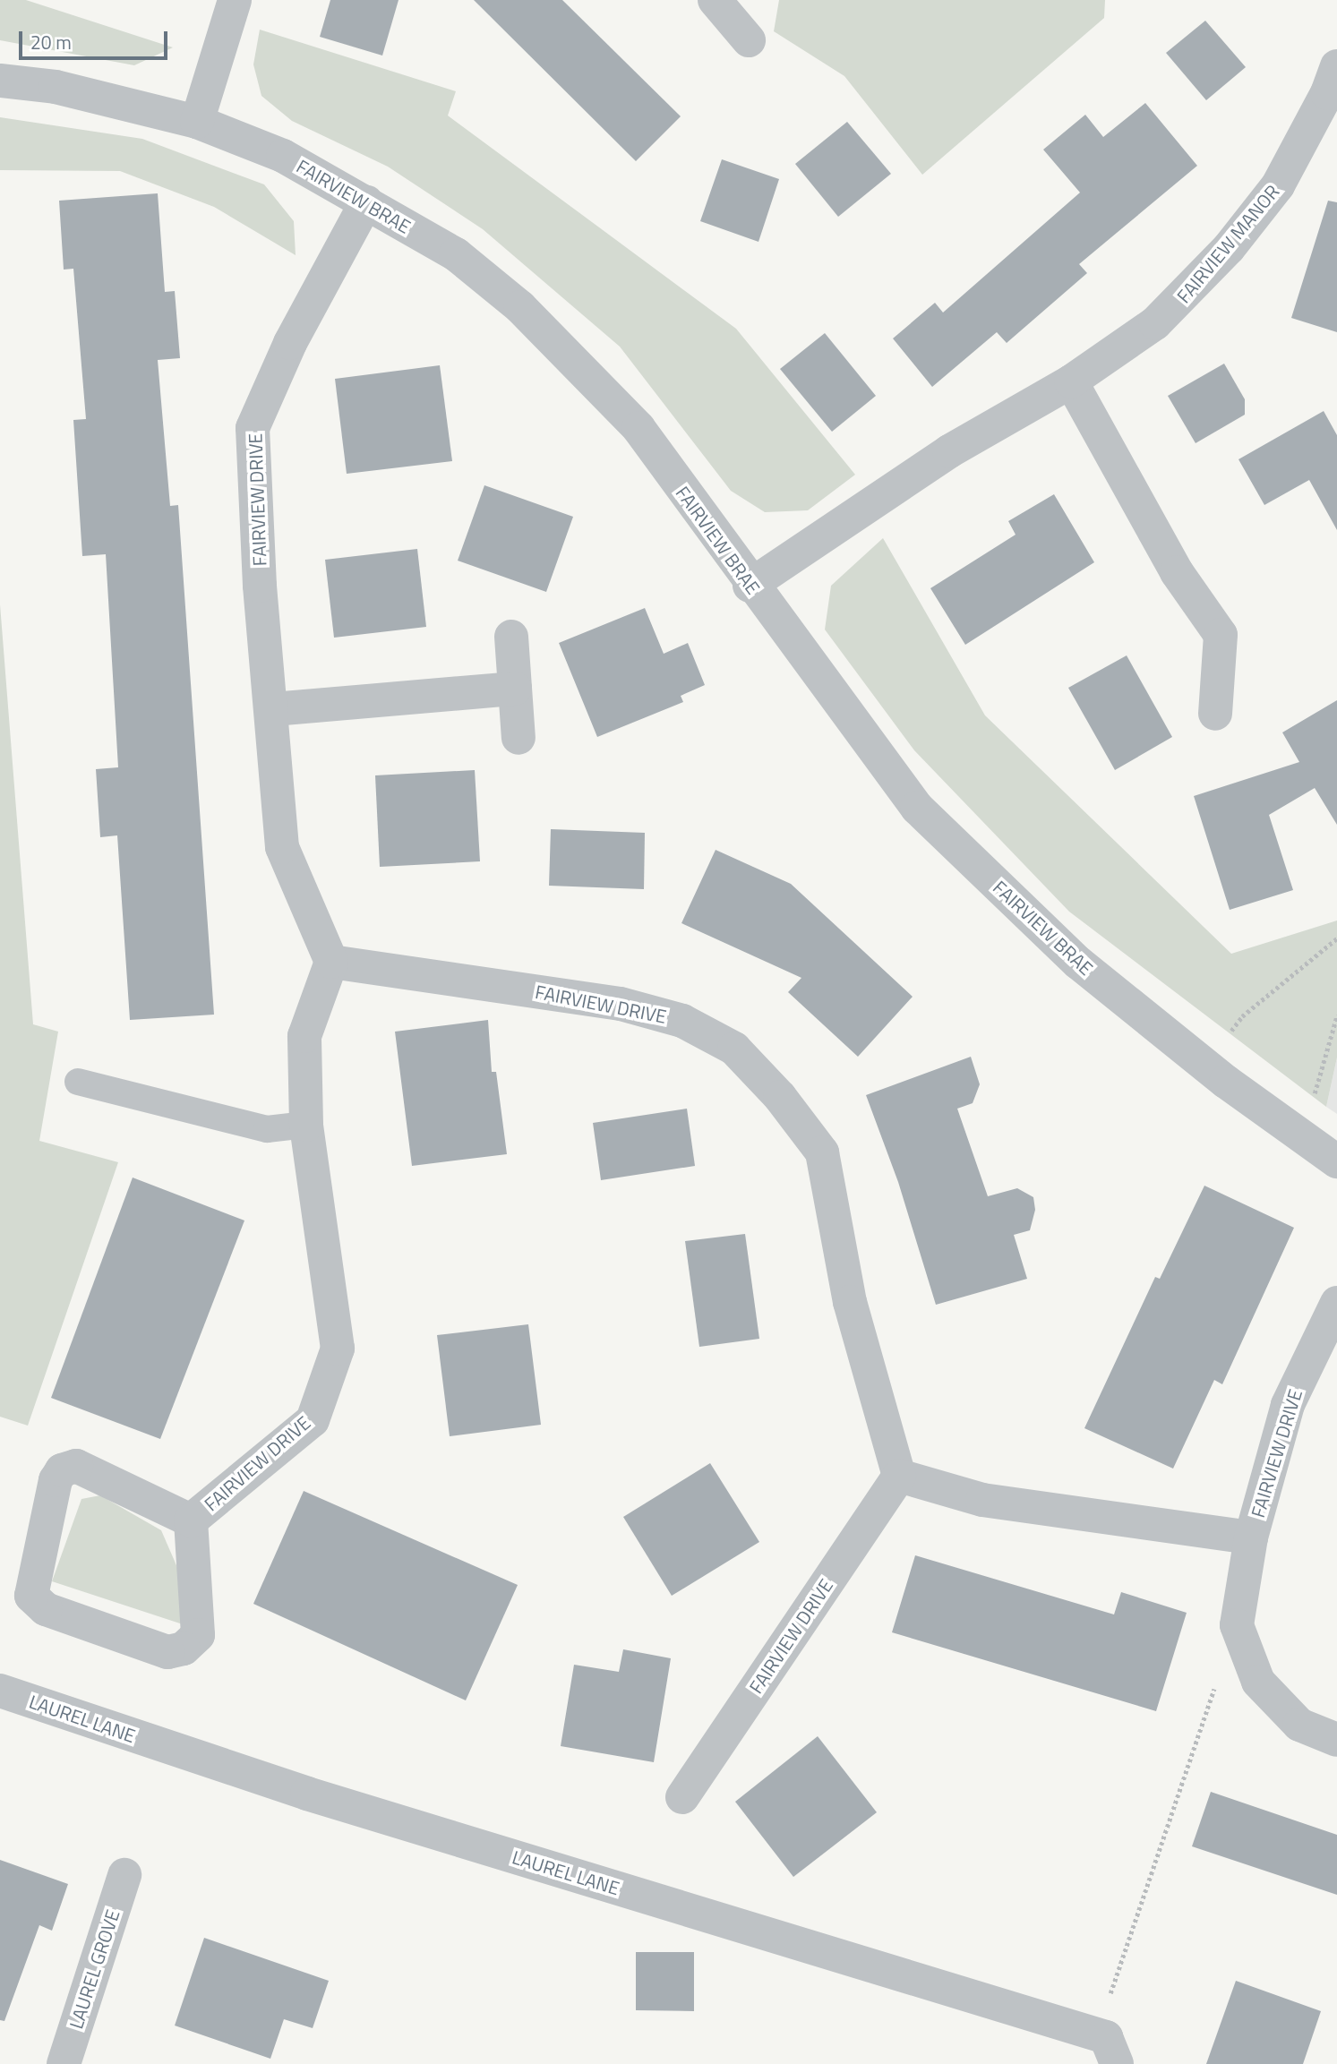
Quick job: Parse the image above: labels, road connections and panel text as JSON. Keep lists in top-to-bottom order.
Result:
{
  "streets": {
    "street": [
      "FAIRVIEW BRAE",
      "FAIRVIEW MANOR",
      "FAIRVIEW DRIVE",
      "LAUREL LANE",
      "LAUREL GROVE"
    ]
  },
  "crossings": [
    ["FAIRVIEW BRAE", "FAIRVIEW MANOR"],
    ["FAIRVIEW BRAE", "FAIRVIEW DRIVE"]
  ],
  "scale_bar": "20 m"
}
